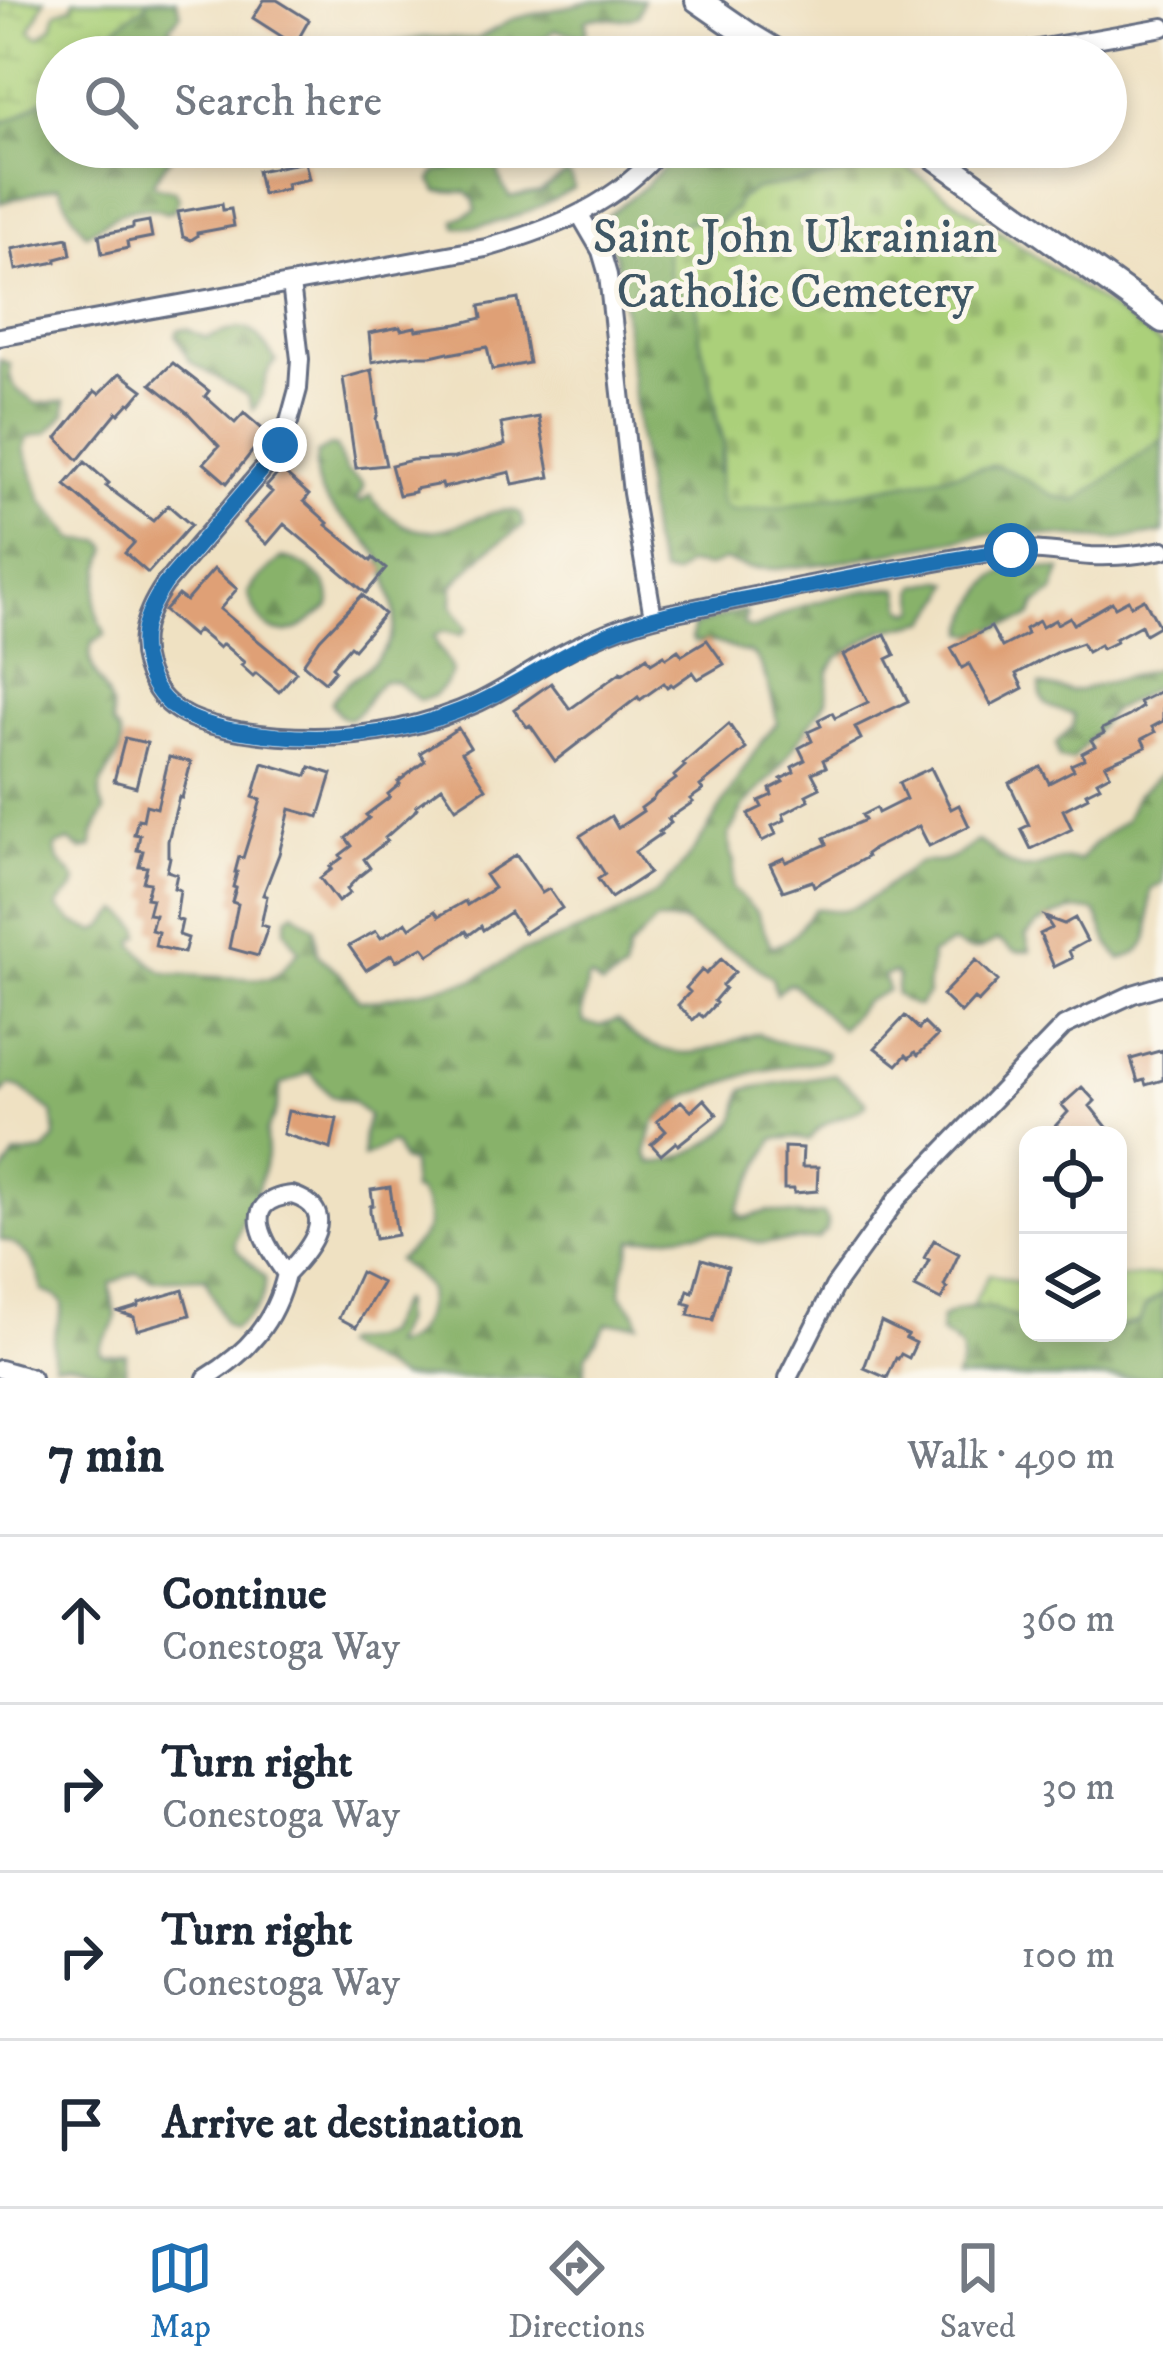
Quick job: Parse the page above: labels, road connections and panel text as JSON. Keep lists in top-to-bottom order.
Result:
{
  "parks": ["Saint John Ukrainian Catholic Cemetery"],
  "page": {
    "search": "Search here",
    "heading": ["7 min", "Walk · 490 m"],
    "list": [
      ["Continue", "Conestoga Way", "360 m"],
      ["Turn right", "Conestoga Way", "30 m"],
      ["Turn right", "Conestoga Way", "100 m"],
      "Arrive at destination"
    ],
    "nav": ["Map", "Directions", "Saved"]
  }
}
